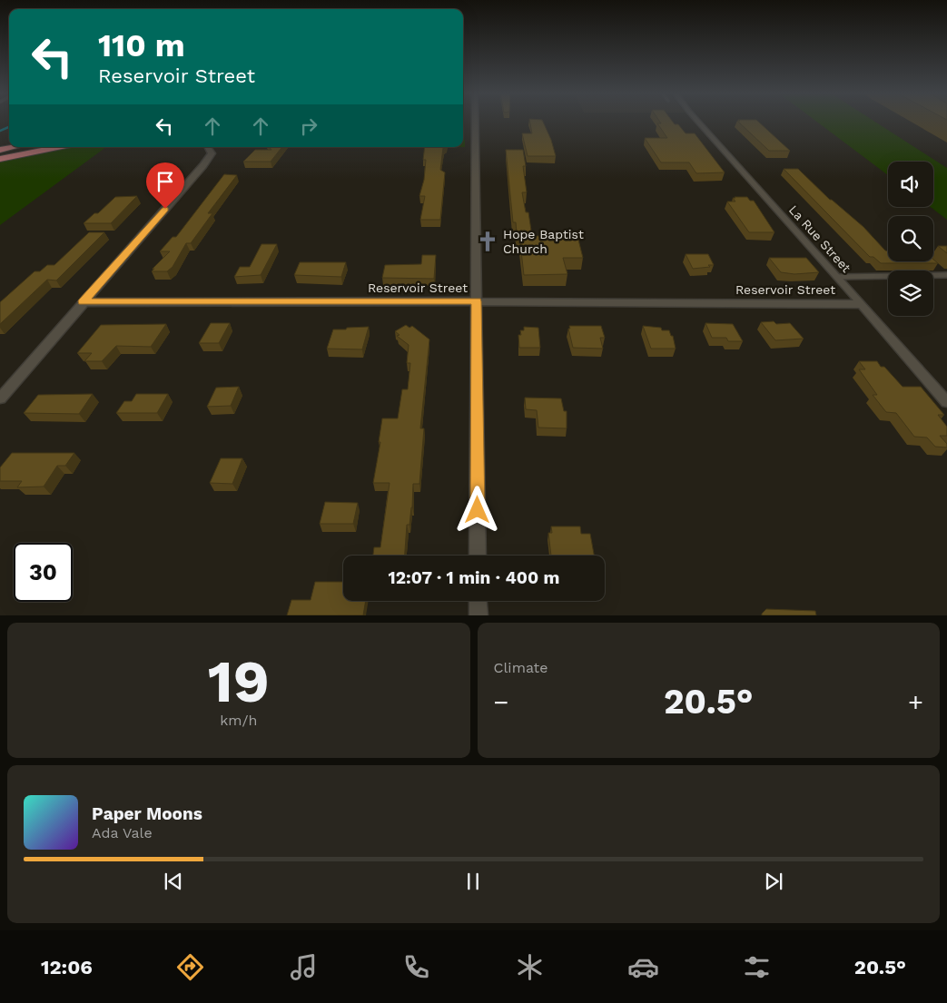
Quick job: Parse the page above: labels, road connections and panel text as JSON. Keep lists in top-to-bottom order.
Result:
{
  "streets": {
    "street": ["La Rue Street", "Reservoir Street"]
  },
  "crossings": [
    ["La Rue Street", "Reservoir Street"]
  ],
  "places": {
    "church": ["Hope Baptist Church"]
  },
  "page": {
    "turn": ["110 m", "Reservoir Street"],
    "limit": "30",
    "trip": "12:07 · 1 min · 400 m",
    "tile": [
      ["19", "km/h"],
      "Climate"
    ],
    "heat": ["−", "20.5°", "+"],
    "song": ["Paper Moons", "Ada Vale"],
    "tabs": ["12:06", "20.5°"]
  }
}
